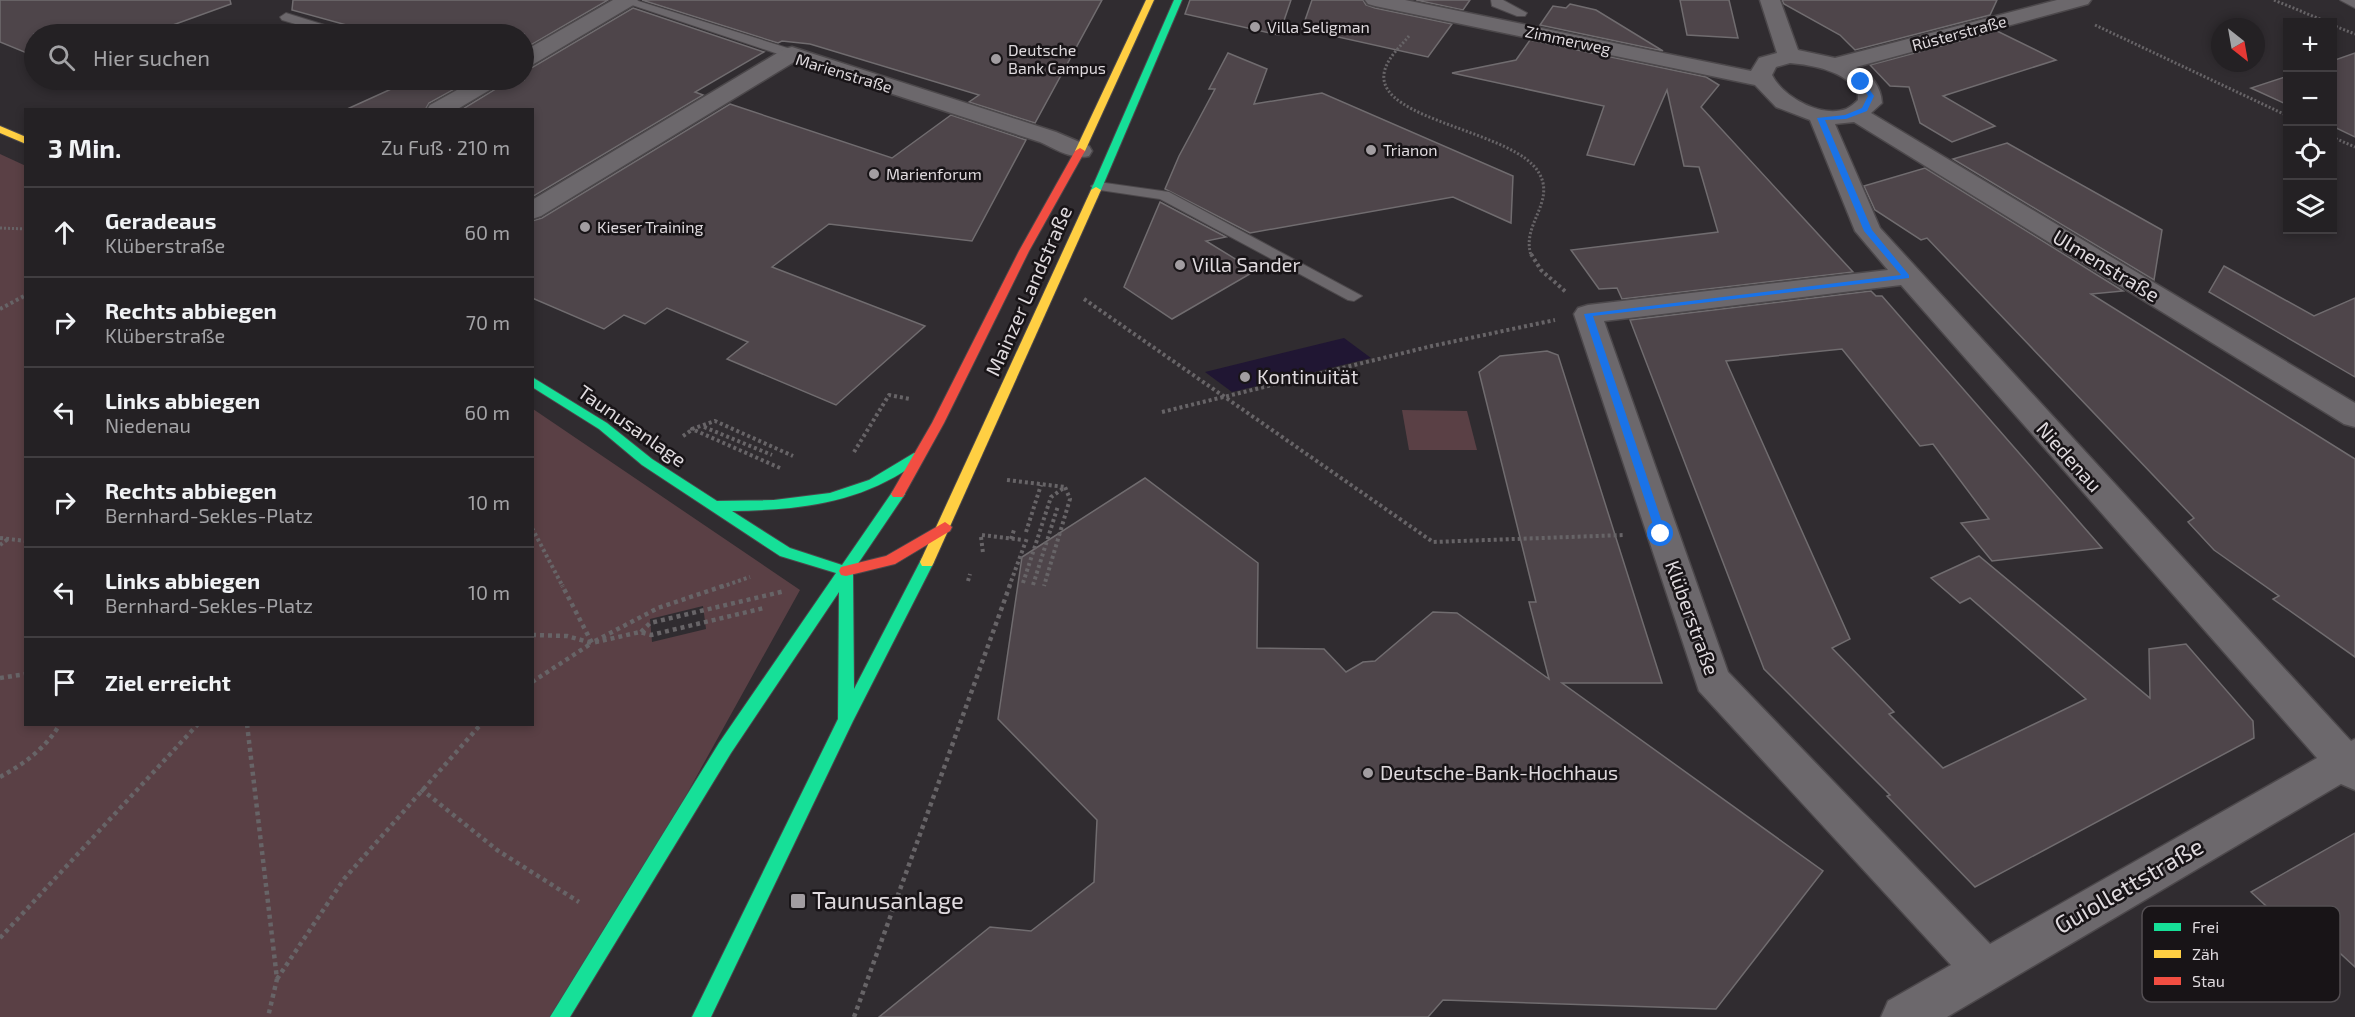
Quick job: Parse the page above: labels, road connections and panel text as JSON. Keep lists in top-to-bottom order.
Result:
{
  "streets": {
    "main road": ["Mainzer Landstraße", "Taunusanlage"],
    "street": [
      "Rüsterstraße",
      "Zimmerweg",
      "Marienstraße",
      "Ulmenstraße",
      "Niedenau",
      "Klüberstraße",
      "Guiollettstraße"
    ]
  },
  "crossings": [
    ["Marienstraße", "Mainzer Landstraße"],
    ["Mainzer Landstraße", "Taunusanlage"],
    ["Niedenau", "Guiollettstraße"],
    ["Klüberstraße", "Guiollettstraße"]
  ],
  "places": {
    "other": [
      "Villa Seligman",
      "Deutsche Bank Campus",
      "Trianon",
      "Marienforum",
      "Kieser Training",
      "Villa Sander",
      "Kontinuität",
      "Deutsche-Bank-Hochhaus"
    ],
    "transit": ["Taunusanlage"]
  },
  "legend": ["Frei", "Zäh", "Stau"],
  "north": "bottom right",
  "page": {
    "map_buttons": ["+", "−"],
    "search": "Hier suchen",
    "heading": ["3 Min.", "Zu Fuß · 210 m"],
    "list": [
      ["Geradeaus", "Klüberstraße", "60 m"],
      ["Rechts abbiegen", "Klüberstraße", "70 m"],
      ["Links abbiegen", "Niedenau", "60 m"],
      ["Rechts abbiegen", "Bernhard-Sekles-Platz", "10 m"],
      ["Links abbiegen", "Bernhard-Sekles-Platz", "10 m"],
      "Ziel erreicht"
    ]
  }
}
